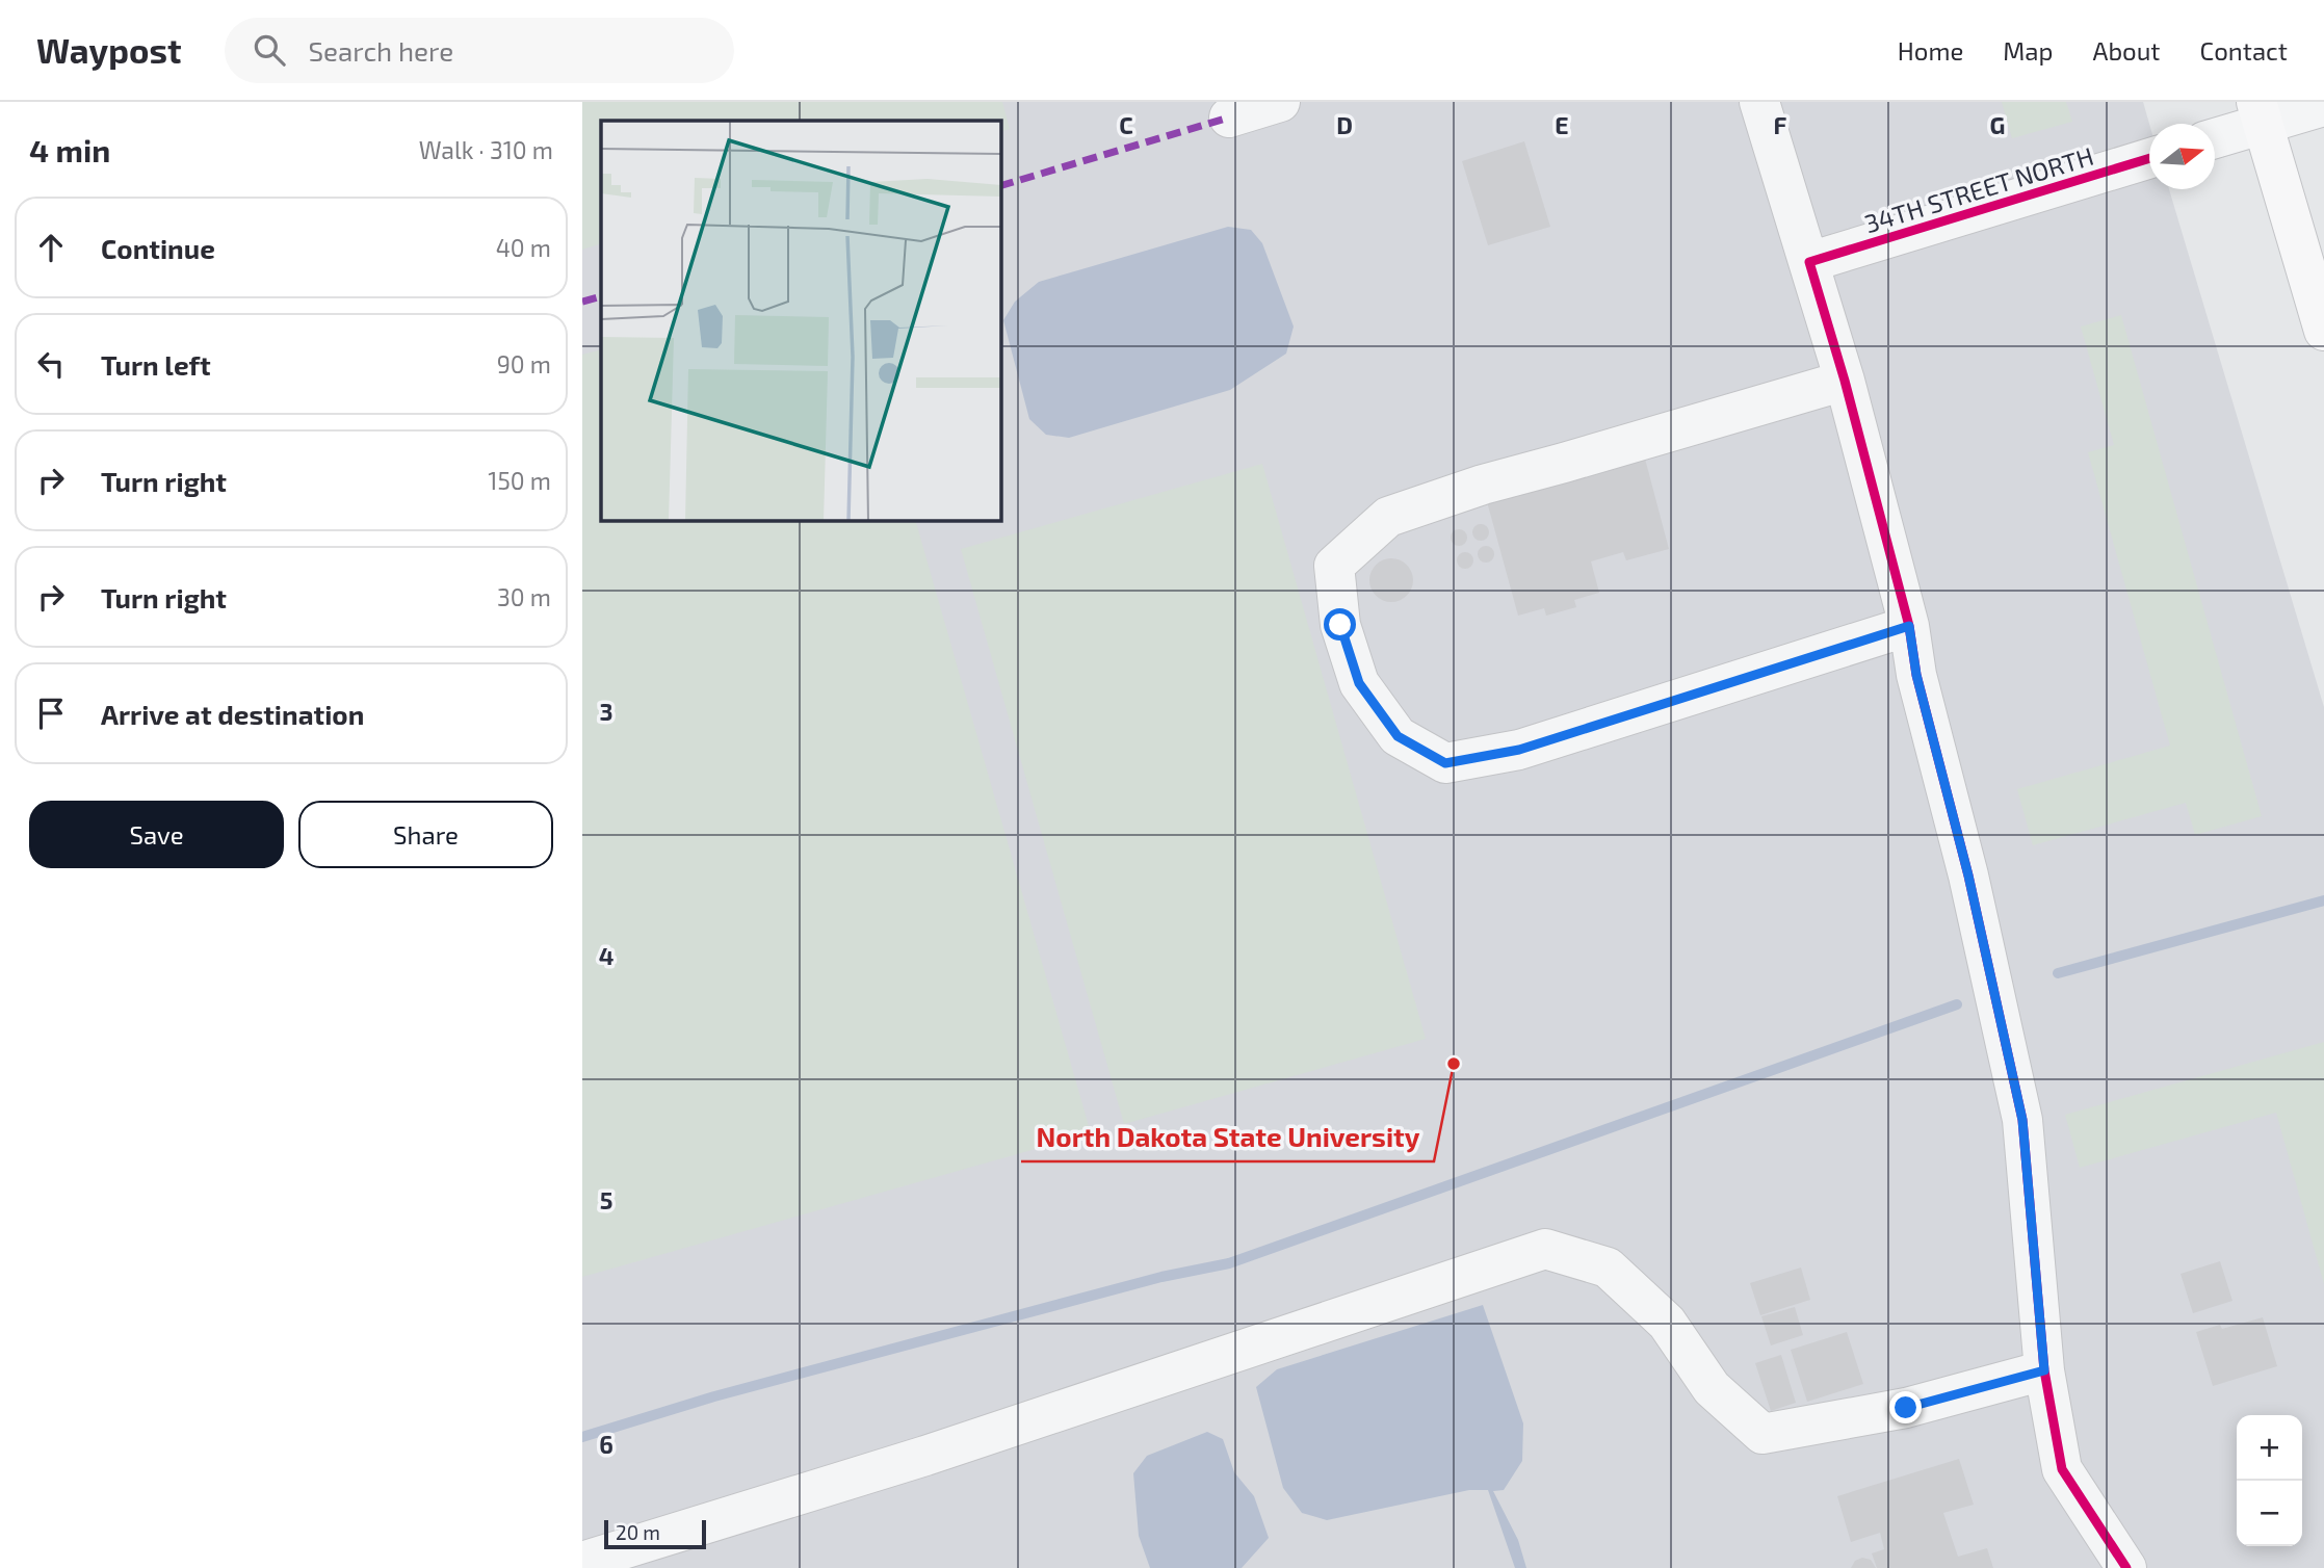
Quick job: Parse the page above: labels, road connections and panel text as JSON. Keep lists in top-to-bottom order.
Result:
{
  "streets": {
    "street": ["34TH STREET NORTH"]
  },
  "places": ["North Dakota State University"],
  "scale_bar": "20 m",
  "north": "right",
  "page": {
    "header": "Waypost",
    "search": "Search here",
    "nav": [
      "Home",
      "Map",
      "About",
      "Contact"
    ],
    "heading": ["4 min", "Walk · 310 m"],
    "list": [
      ["Continue", "40 m"],
      ["Turn left", "90 m"],
      ["Turn right", "150 m"],
      ["Turn right", "30 m"],
      "Arrive at destination"
    ],
    "buttons": ["Save", "Share"],
    "map_buttons": ["+", "−"],
    "scale": "20 m"
  },
  "grid": {
    "columns": [
      "C",
      "D",
      "E",
      "F",
      "G"
    ],
    "rows": [
      "3",
      "4",
      "5",
      "6"
    ]
  }
}
